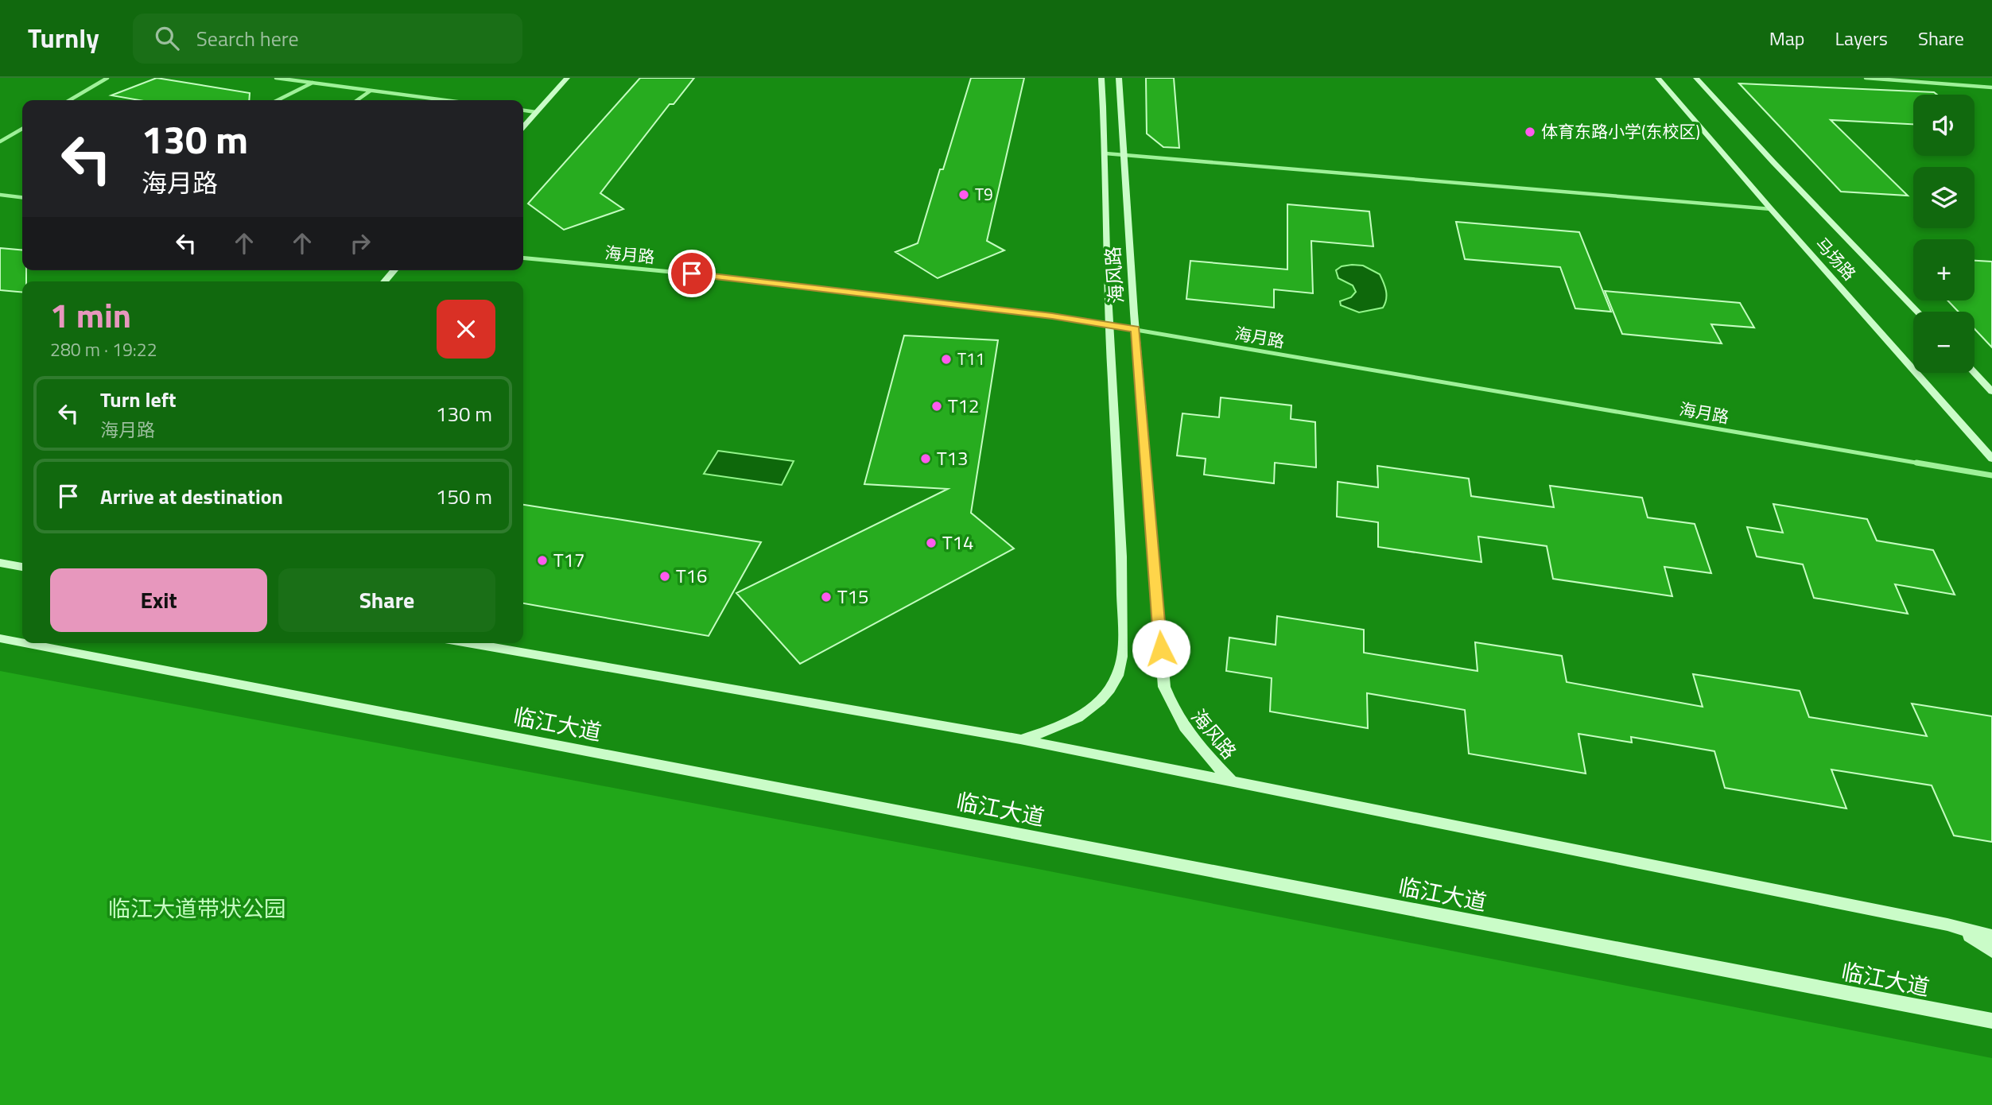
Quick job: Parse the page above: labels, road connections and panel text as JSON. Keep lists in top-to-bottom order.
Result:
{
  "streets": {
    "main road": ["马场路", "海风路", "临江大道"],
    "street": ["海月路"]
  },
  "crossings": [
    ["海月路", "海风路"]
  ],
  "parks": ["临江大道带状公园"],
  "places": [
    "体育东路小学(东校区)",
    "T9",
    "T11",
    "T12",
    "T13",
    "T14",
    "T17",
    "T16",
    "T15"
  ],
  "page": {
    "header": "Turnly",
    "search": "Search here",
    "nav": ["Map", "Layers", "Share"],
    "map_buttons": ["+", "−"],
    "turn": ["130 m", "海月路"],
    "heading": ["1 min", "280 m · 19:22"],
    "list": [
      {
        "name": "Turn left",
        "note": "海月路",
        "value": "130 m"
      },
      {
        "name": "Arrive at destination",
        "value": "150 m"
      }
    ],
    "buttons": ["Exit", "Share"]
  }
}
